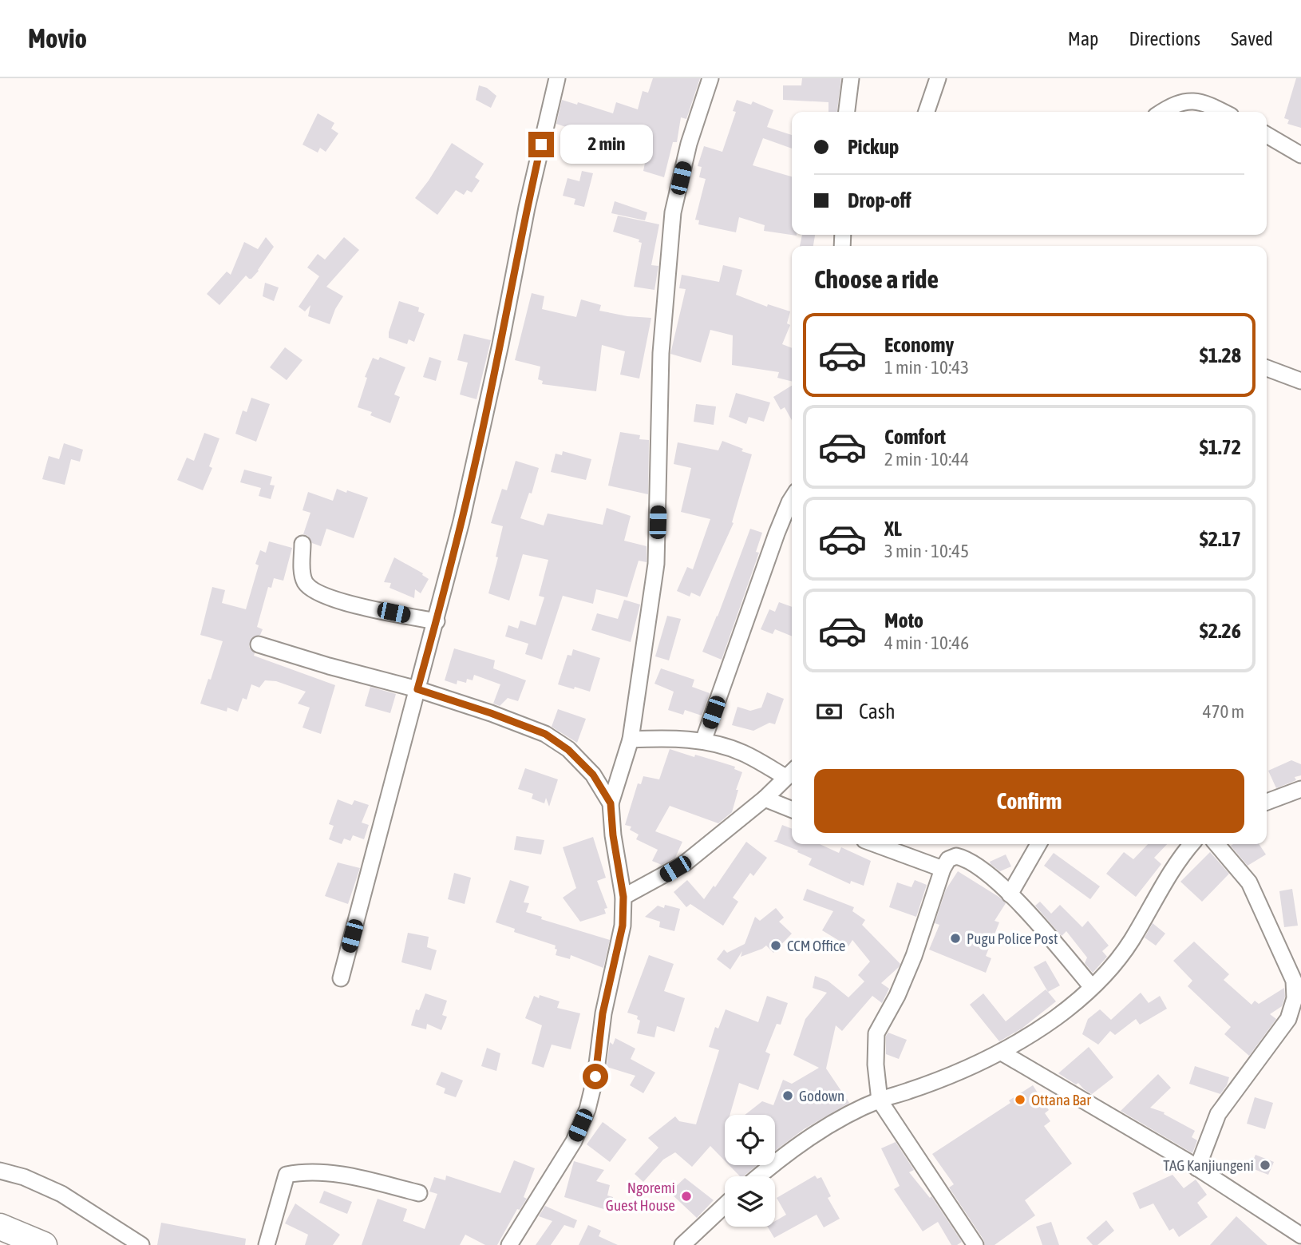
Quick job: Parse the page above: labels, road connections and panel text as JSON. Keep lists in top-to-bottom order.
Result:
{
  "places": [
    "Pugu Police Post",
    "CCM Office",
    "Godown",
    "Ottana Bar",
    "TAG Kanjiungeni",
    "Ngoremi Guest House"
  ],
  "page": {
    "header": "Movio",
    "nav": ["Map", "Directions", "Saved"],
    "banner": ["Pickup", "Drop-off"],
    "bubble": "2 min",
    "heading": "Choose a ride",
    "list": [
      {
        "name": "Economy",
        "note": "1 min · 10:43",
        "value": "$1.28"
      },
      {
        "name": "Comfort",
        "note": "2 min · 10:44",
        "value": "$1.72"
      },
      {
        "name": "XL",
        "note": "3 min · 10:45",
        "value": "$2.17"
      },
      {
        "name": "Moto",
        "note": "4 min · 10:46",
        "value": "$2.26"
      }
    ],
    "pay": ["Cash", "470 m"],
    "buttons": "Confirm"
  }
}
